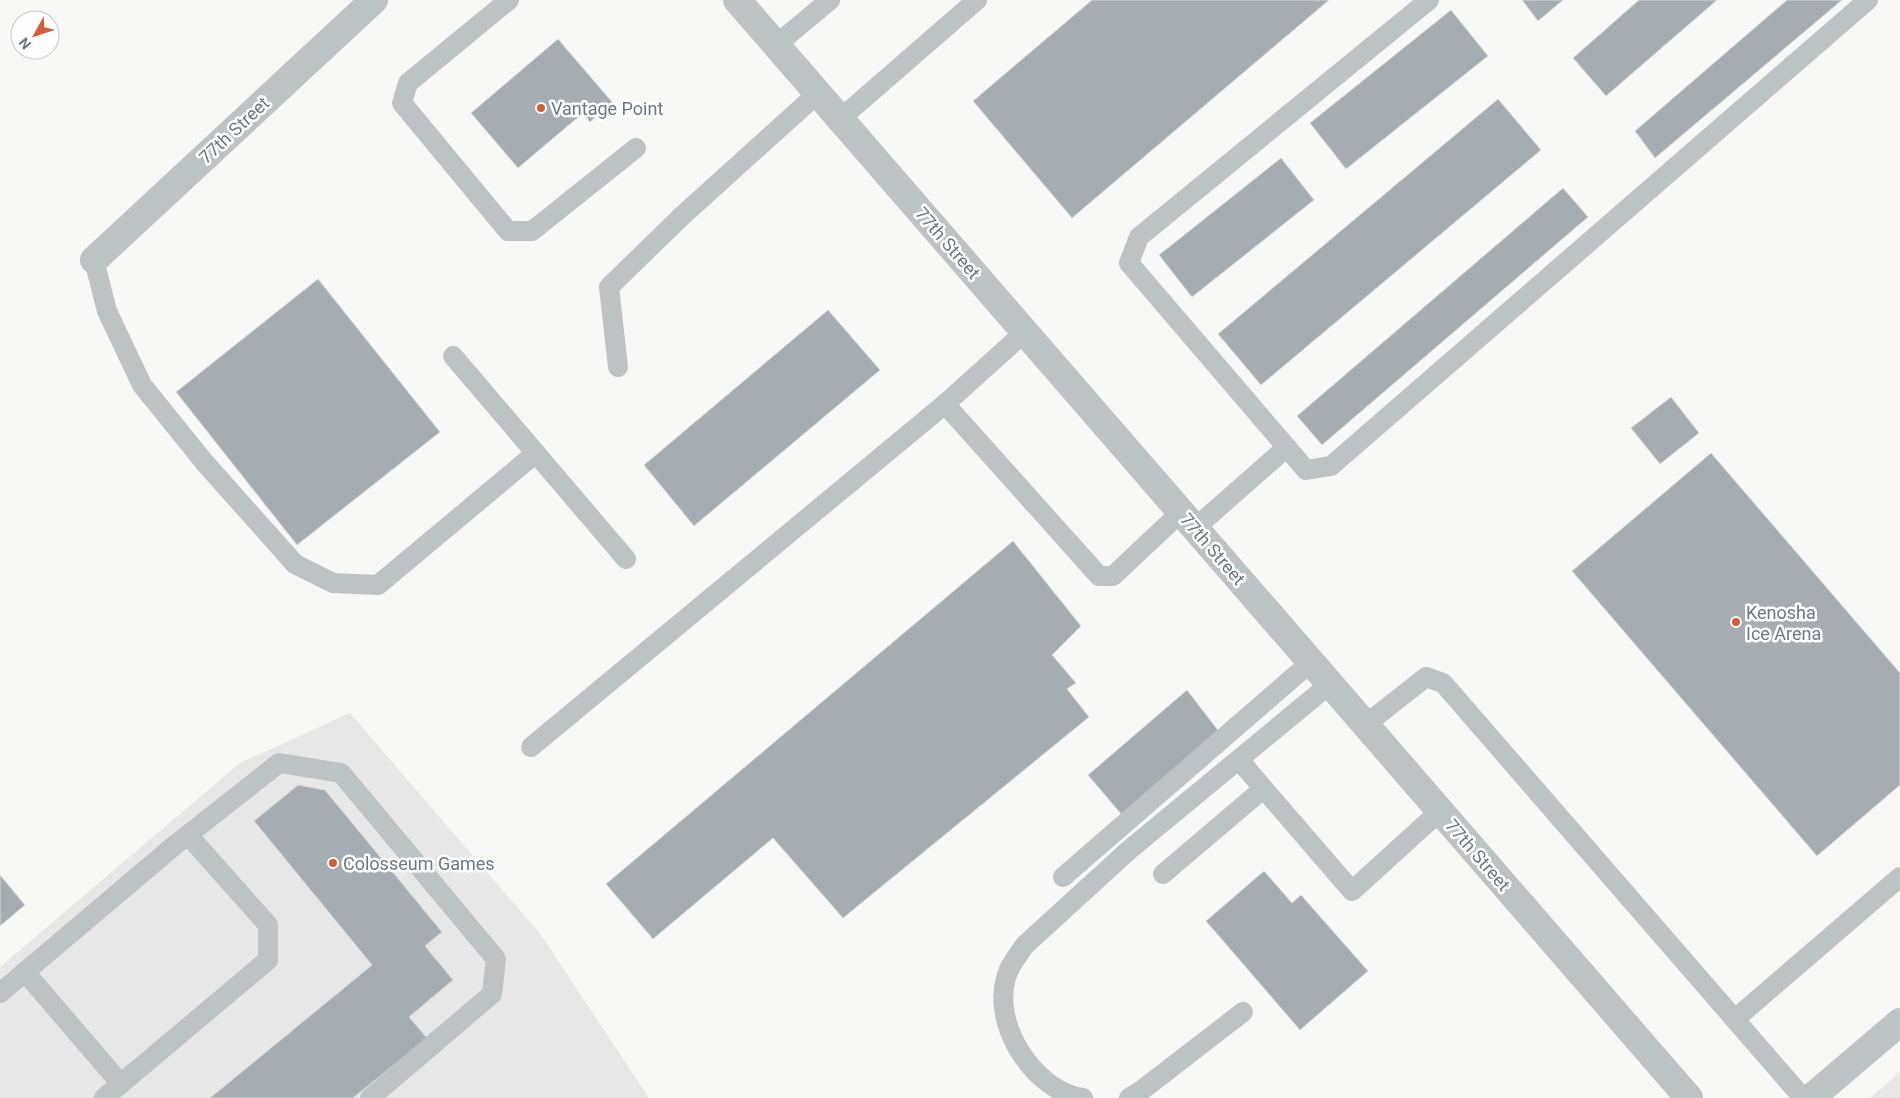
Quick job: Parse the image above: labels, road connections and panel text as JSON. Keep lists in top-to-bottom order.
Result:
{
  "streets": {
    "street": ["77th Street"]
  },
  "places": ["Vantage Point", "Kenosha Ice Arena", "Colosseum Games"],
  "north": "bottom left"
}
